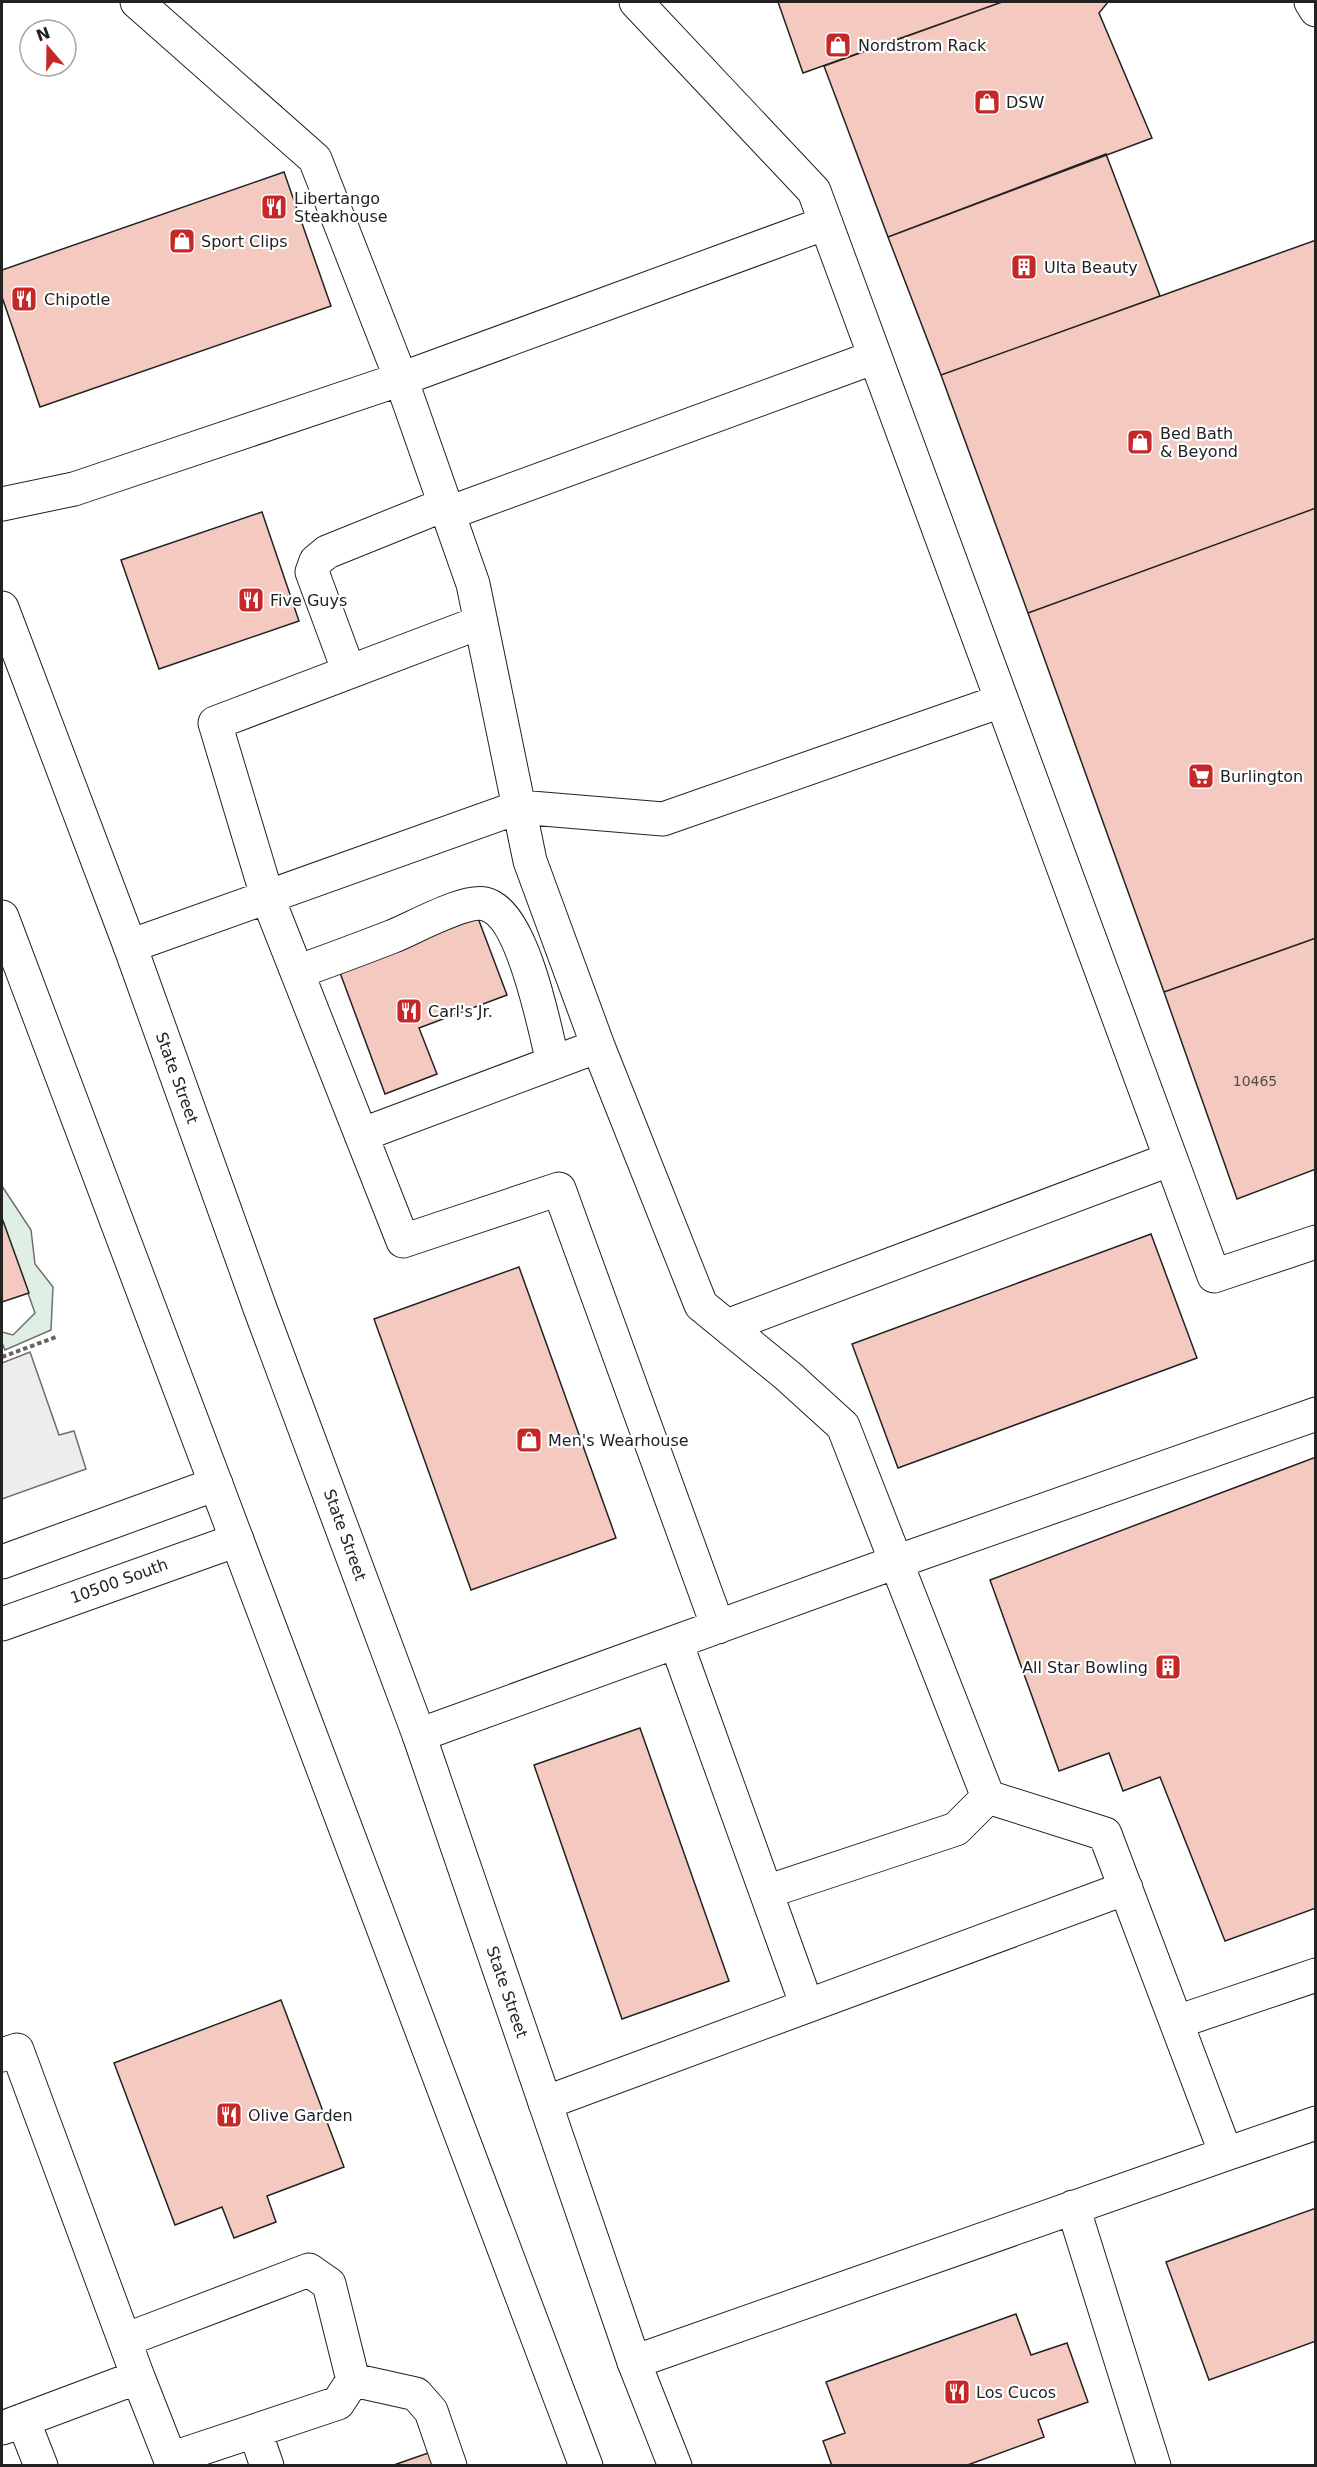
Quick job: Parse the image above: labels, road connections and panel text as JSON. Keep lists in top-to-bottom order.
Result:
{
  "streets": {
    "main road": ["State Street", "10500 South"]
  },
  "places": {
    "shop": [
      "Nordstrom Rack",
      "DSW",
      "Sport Clips",
      "Bed Bath & Beyond",
      "Men's Wearhouse"
    ],
    "restaurant": [
      "Libertango Steakhouse",
      "Chipotle",
      "Five Guys",
      "Carl's Jr.",
      "Olive Garden",
      "Los Cucos"
    ],
    "building": ["Ulta Beauty", "All Star Bowling"],
    "supermarket": ["Burlington"]
  },
  "house_numbers": ["10465"],
  "north": "top"
}
